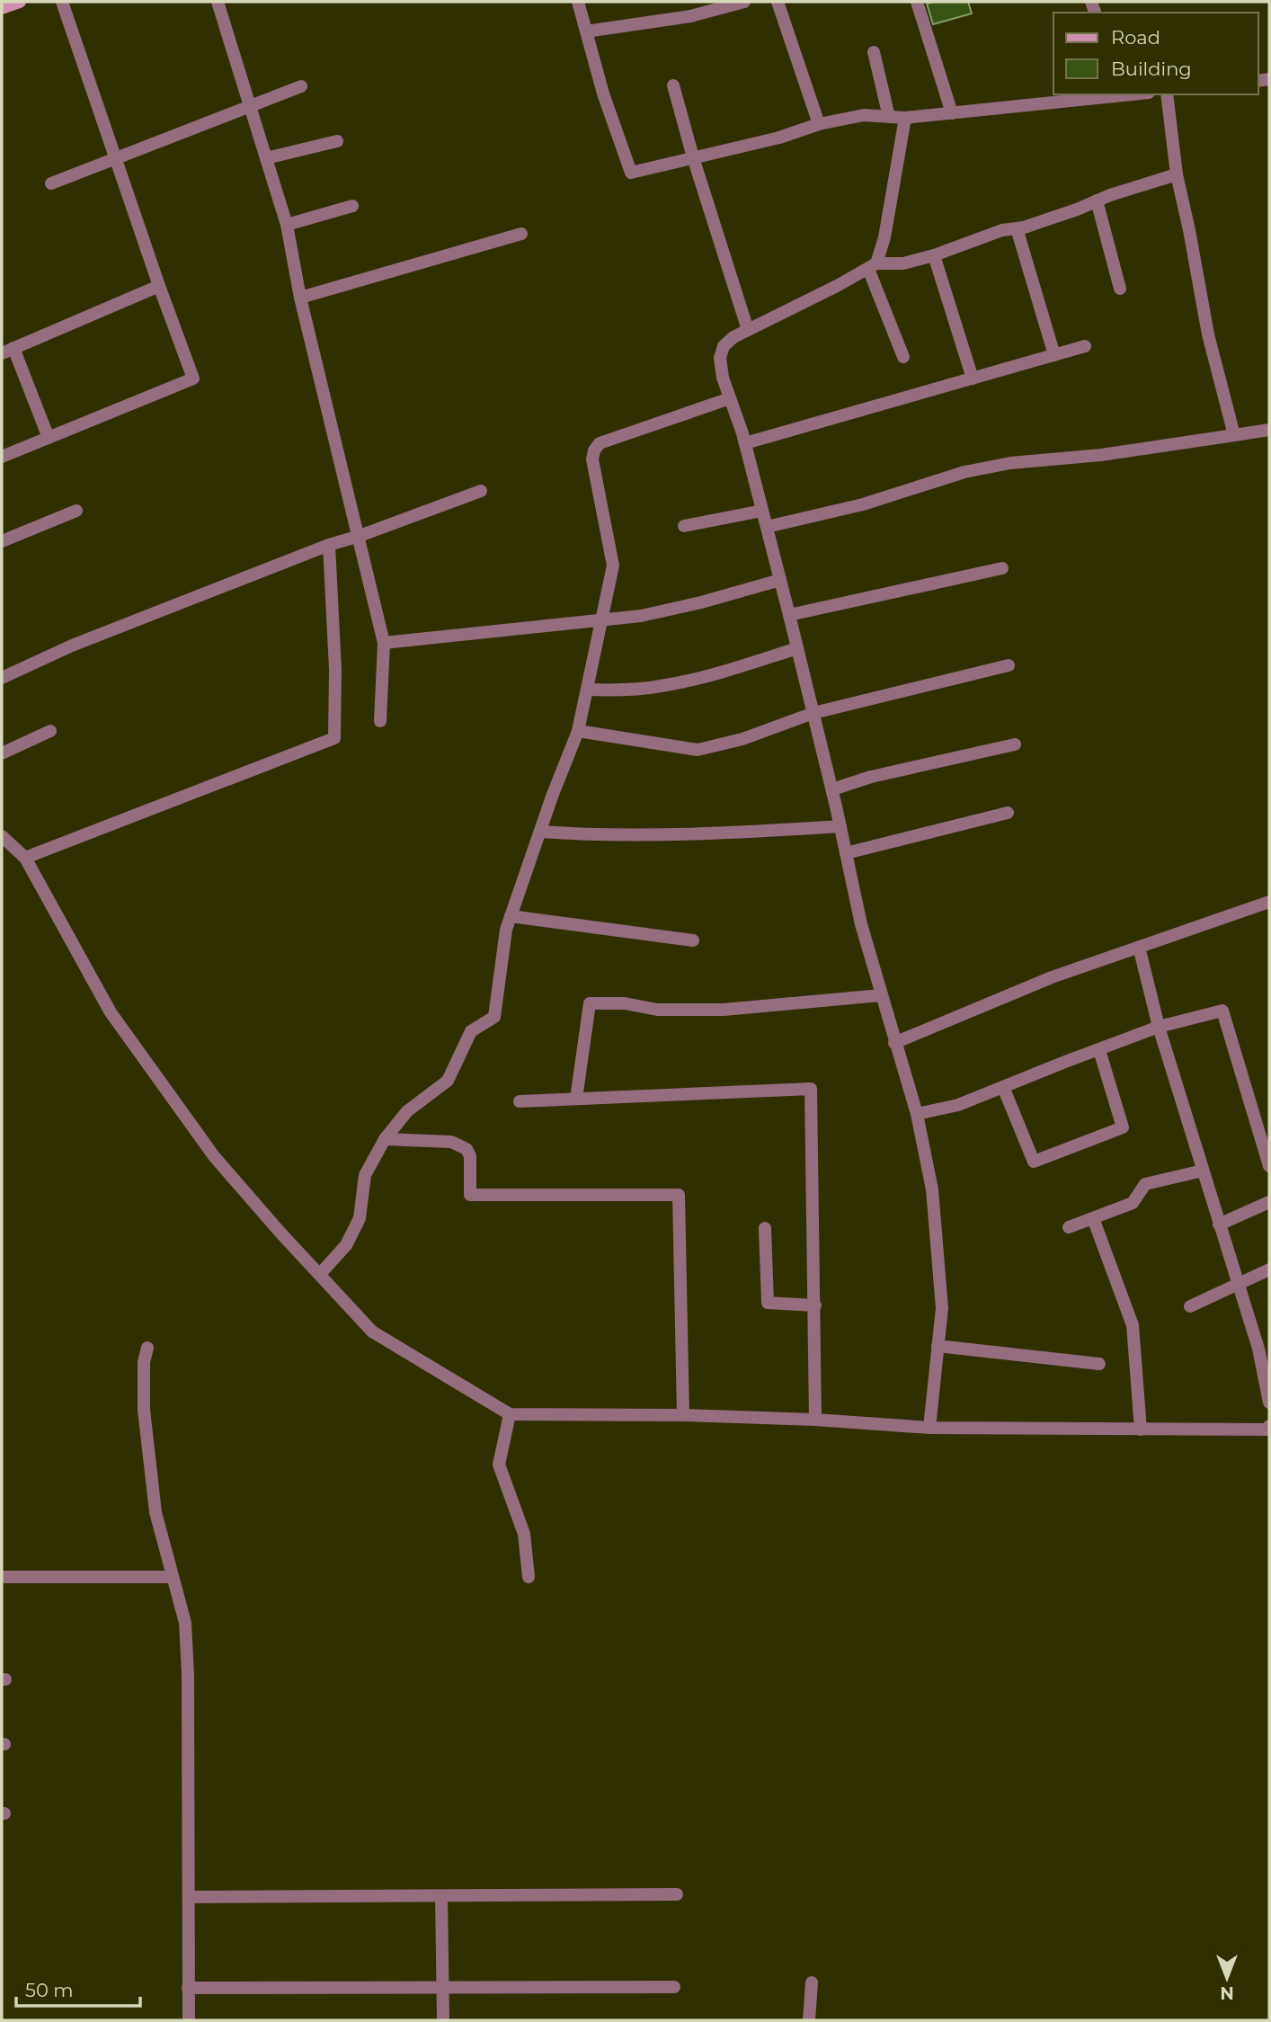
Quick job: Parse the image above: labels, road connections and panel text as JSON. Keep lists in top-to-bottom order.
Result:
{
  "legend": ["Road", "Building"],
  "scale_bar": "50 m",
  "north": "bottom"
}
